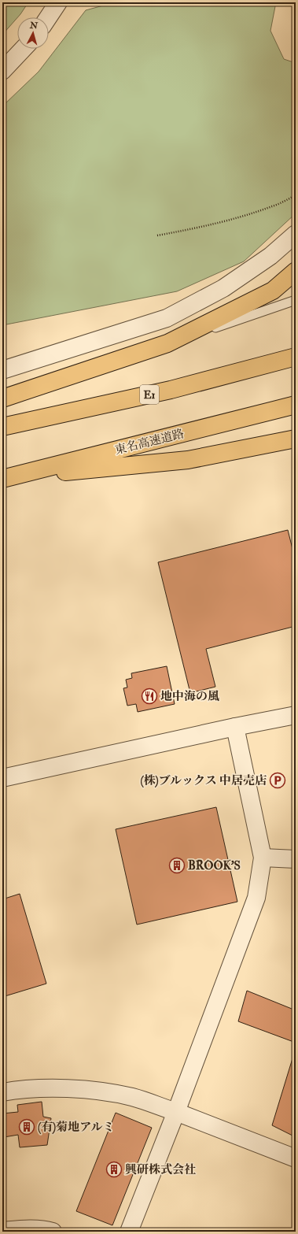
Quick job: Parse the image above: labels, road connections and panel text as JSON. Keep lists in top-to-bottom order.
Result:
{
  "streets": {
    "highway": ["E1", "東名高速道路"]
  },
  "places": {
    "restaurant": ["地中海の風"],
    "parking": ["(株)ブルックス 中居売店"],
    "building": ["BROOK'S", "(有)菊地アルミ", "興研株式会社"]
  },
  "north": "top"
}
